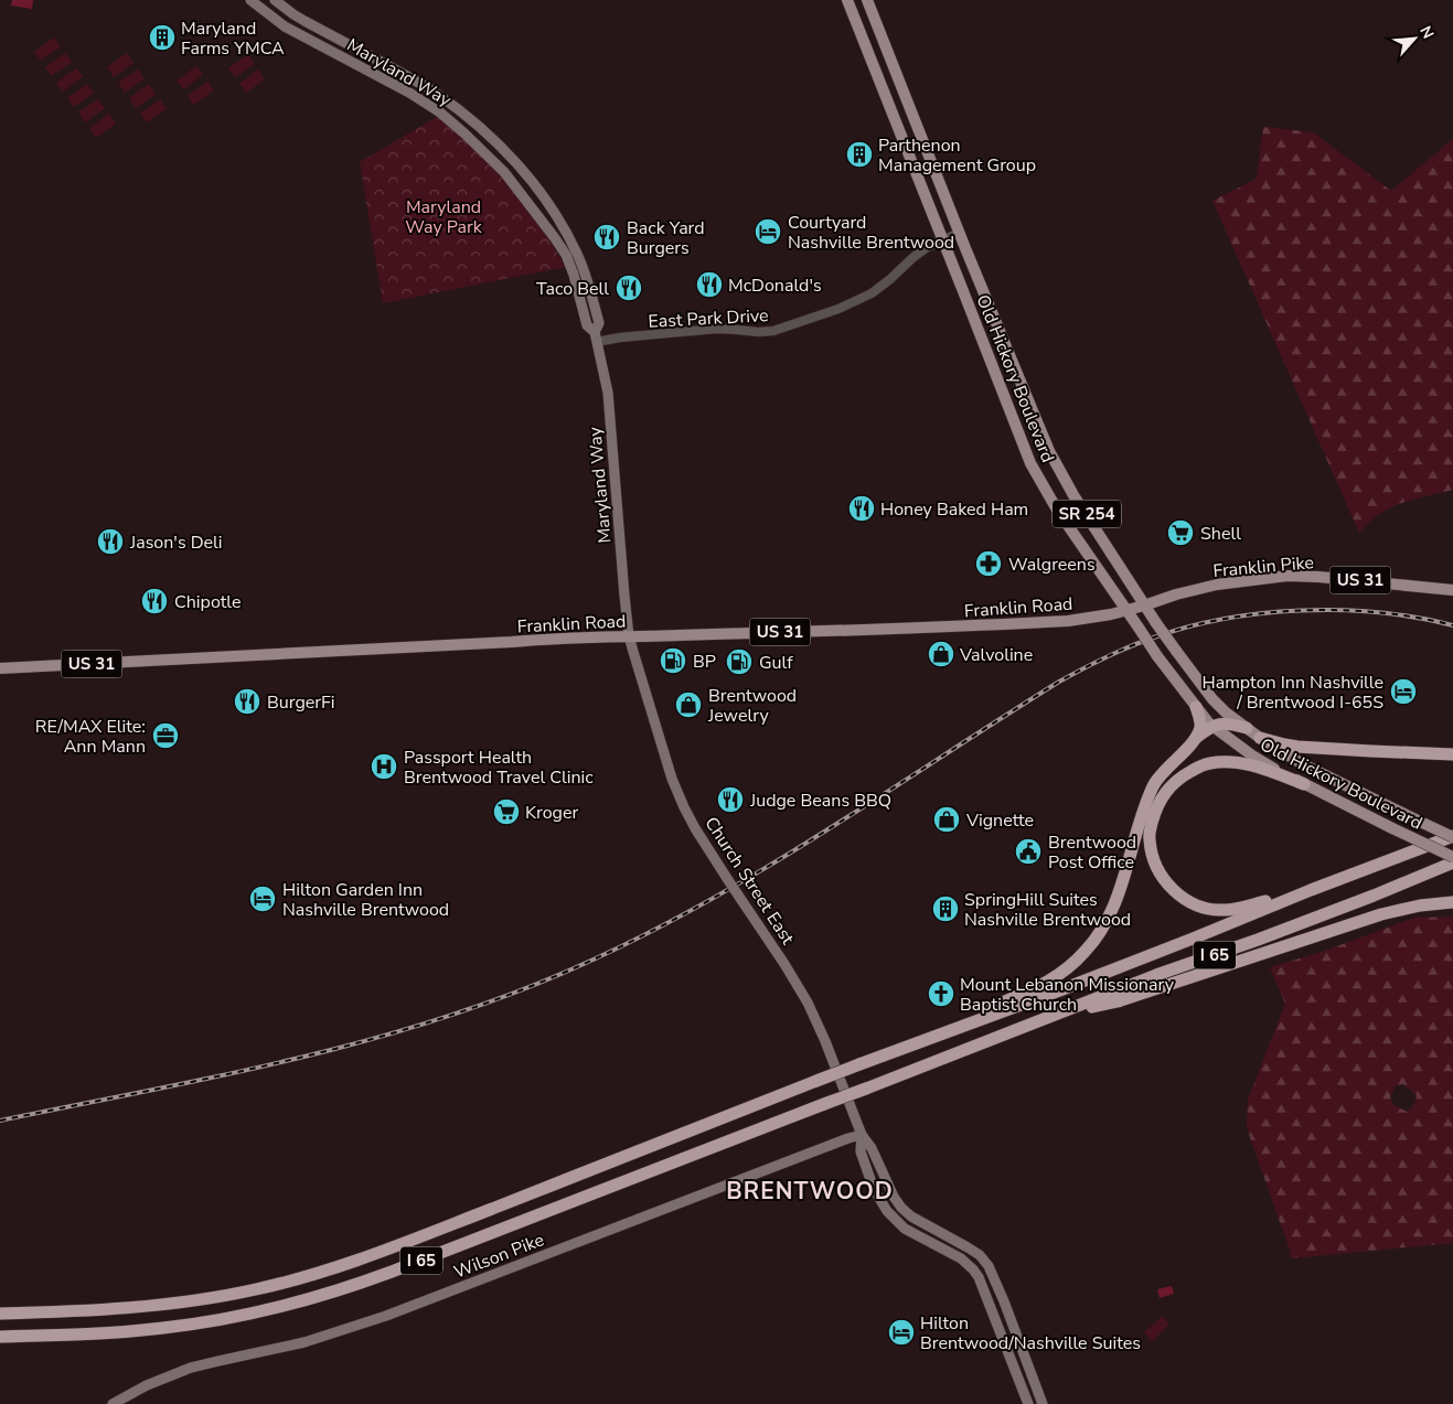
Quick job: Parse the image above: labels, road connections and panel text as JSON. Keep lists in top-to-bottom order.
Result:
{
  "streets": {
    "highway": ["I 65"],
    "main road": [
      "Maryland Way",
      "Old Hickory Boulevard",
      "SR 254",
      "Franklin Pike",
      "US 31",
      "Franklin Road",
      "Church Street East",
      "Wilson Pike"
    ],
    "street": ["East Park Drive"]
  },
  "crossings": [
    ["Maryland Way", "East Park Drive"],
    ["Maryland Way", "Franklin Road"],
    ["Maryland Way", "Church Street East"],
    ["East Park Drive", "Old Hickory Boulevard"],
    ["Old Hickory Boulevard", "Franklin Pike"],
    ["Old Hickory Boulevard", "Franklin Road"],
    ["Old Hickory Boulevard", "I 65"],
    ["Franklin Pike", "Franklin Road"],
    ["Franklin Road", "Church Street East"],
    ["Church Street East", "Wilson Pike"]
  ],
  "districts": ["BRENTWOOD"],
  "parks": ["Maryland Way Park"],
  "places": {
    "building": ["Maryland Farms YMCA", "Parthenon Management Group", "SpringHill Suites Nashville Brentwood"],
    "hotel": [
      "Courtyard Nashville Brentwood",
      "Hampton Inn Nashville / Brentwood I-65S",
      "Hilton Garden Inn Nashville Brentwood",
      "Hilton Brentwood/Nashville Suites"
    ],
    "restaurant": [
      "Back Yard Burgers",
      "McDonald's",
      "Taco Bell",
      "Honey Baked Ham",
      "Jason's Deli",
      "Chipotle",
      "BurgerFi",
      "Judge Beans BBQ"
    ],
    "supermarket": ["Shell", "Kroger"],
    "pharmacy": ["Walgreens"],
    "shop": ["Valvoline", "Brentwood Jewelry", "Vignette"],
    "fuel station": ["BP", "Gulf"],
    "office": ["RE/MAX Elite: Ann Mann"],
    "hospital": ["Passport Health Brentwood Travel Clinic"],
    "public building": ["Brentwood Post Office"],
    "church": ["Mount Lebanon Missionary Baptist Church"]
  },
  "north": "top right"
}
